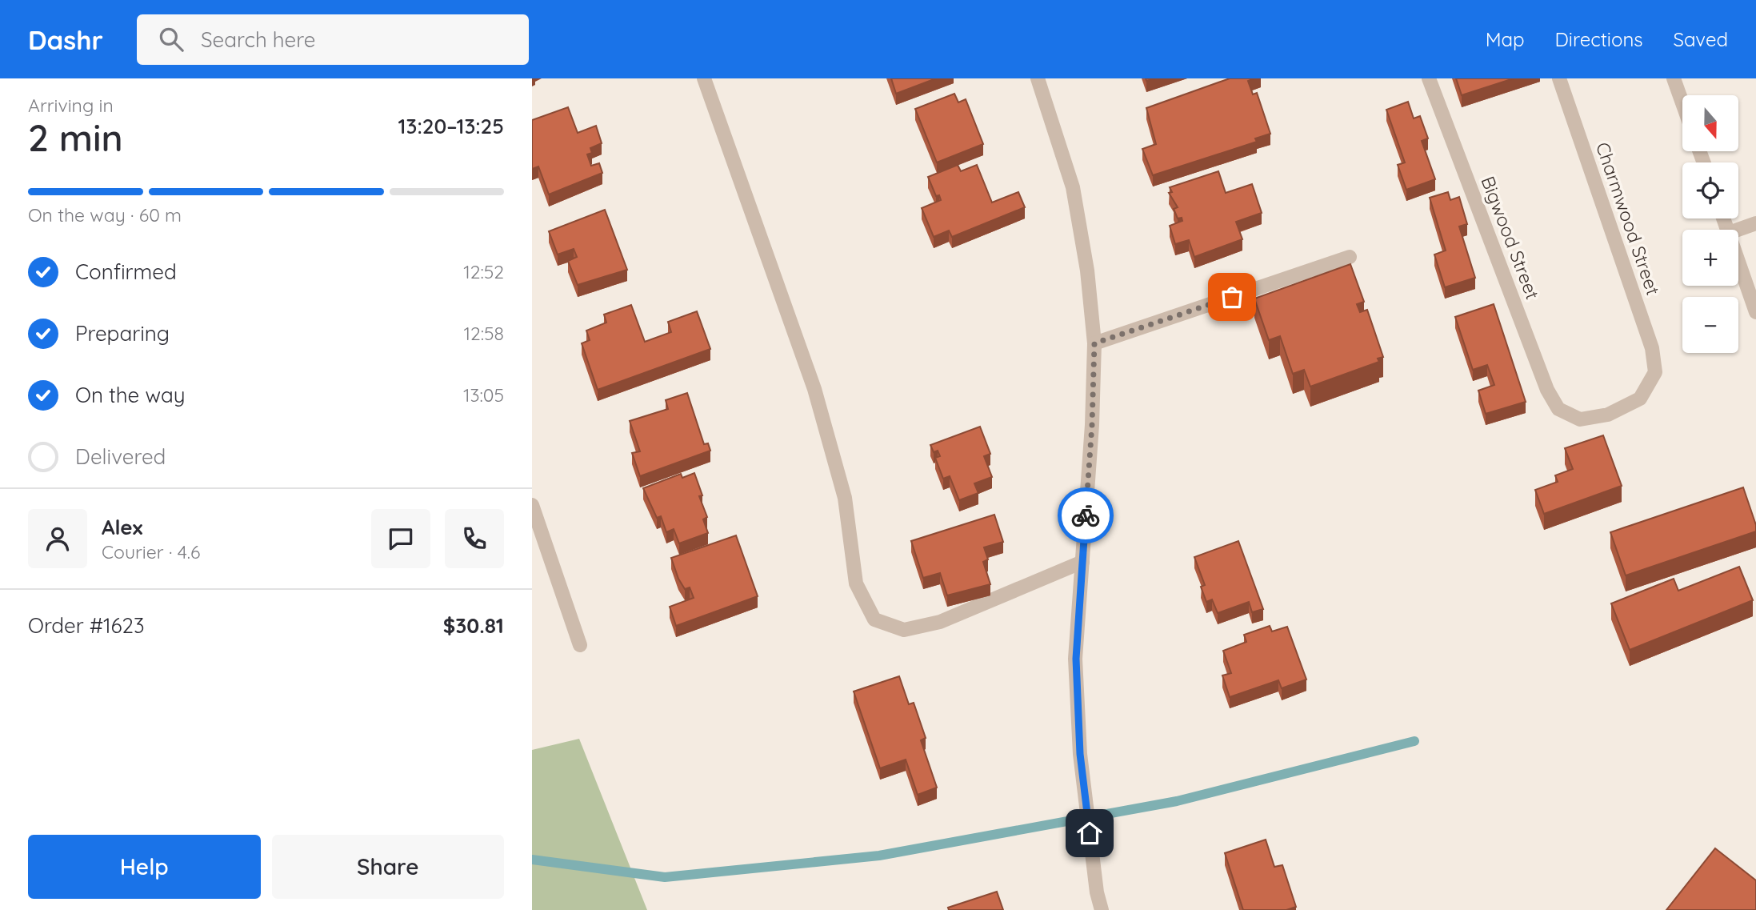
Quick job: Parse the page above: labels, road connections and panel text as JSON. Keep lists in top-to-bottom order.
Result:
{
  "streets": {
    "street": ["Charmwood Street", "Bigwood Street"]
  },
  "crossings": [
    ["Charmwood Street", "Bigwood Street"]
  ],
  "north": "bottom",
  "page": {
    "header": "Dashr",
    "search": "Search here",
    "nav": ["Map", "Directions", "Saved"],
    "heading": ["2 min", "Arriving in", "13:20–13:25"],
    "panel": [
      "Alex",
      "Courier · 4.6",
      "Order #1623",
      "$30.81"
    ],
    "map_buttons": ["+", "−"],
    "bar": "On the way · 60 m",
    "list": [
      ["Confirmed", "12:52"],
      ["Preparing", "12:58"],
      ["On the way", "13:05"],
      "Delivered"
    ],
    "buttons": ["Help", "Share"]
  }
}
